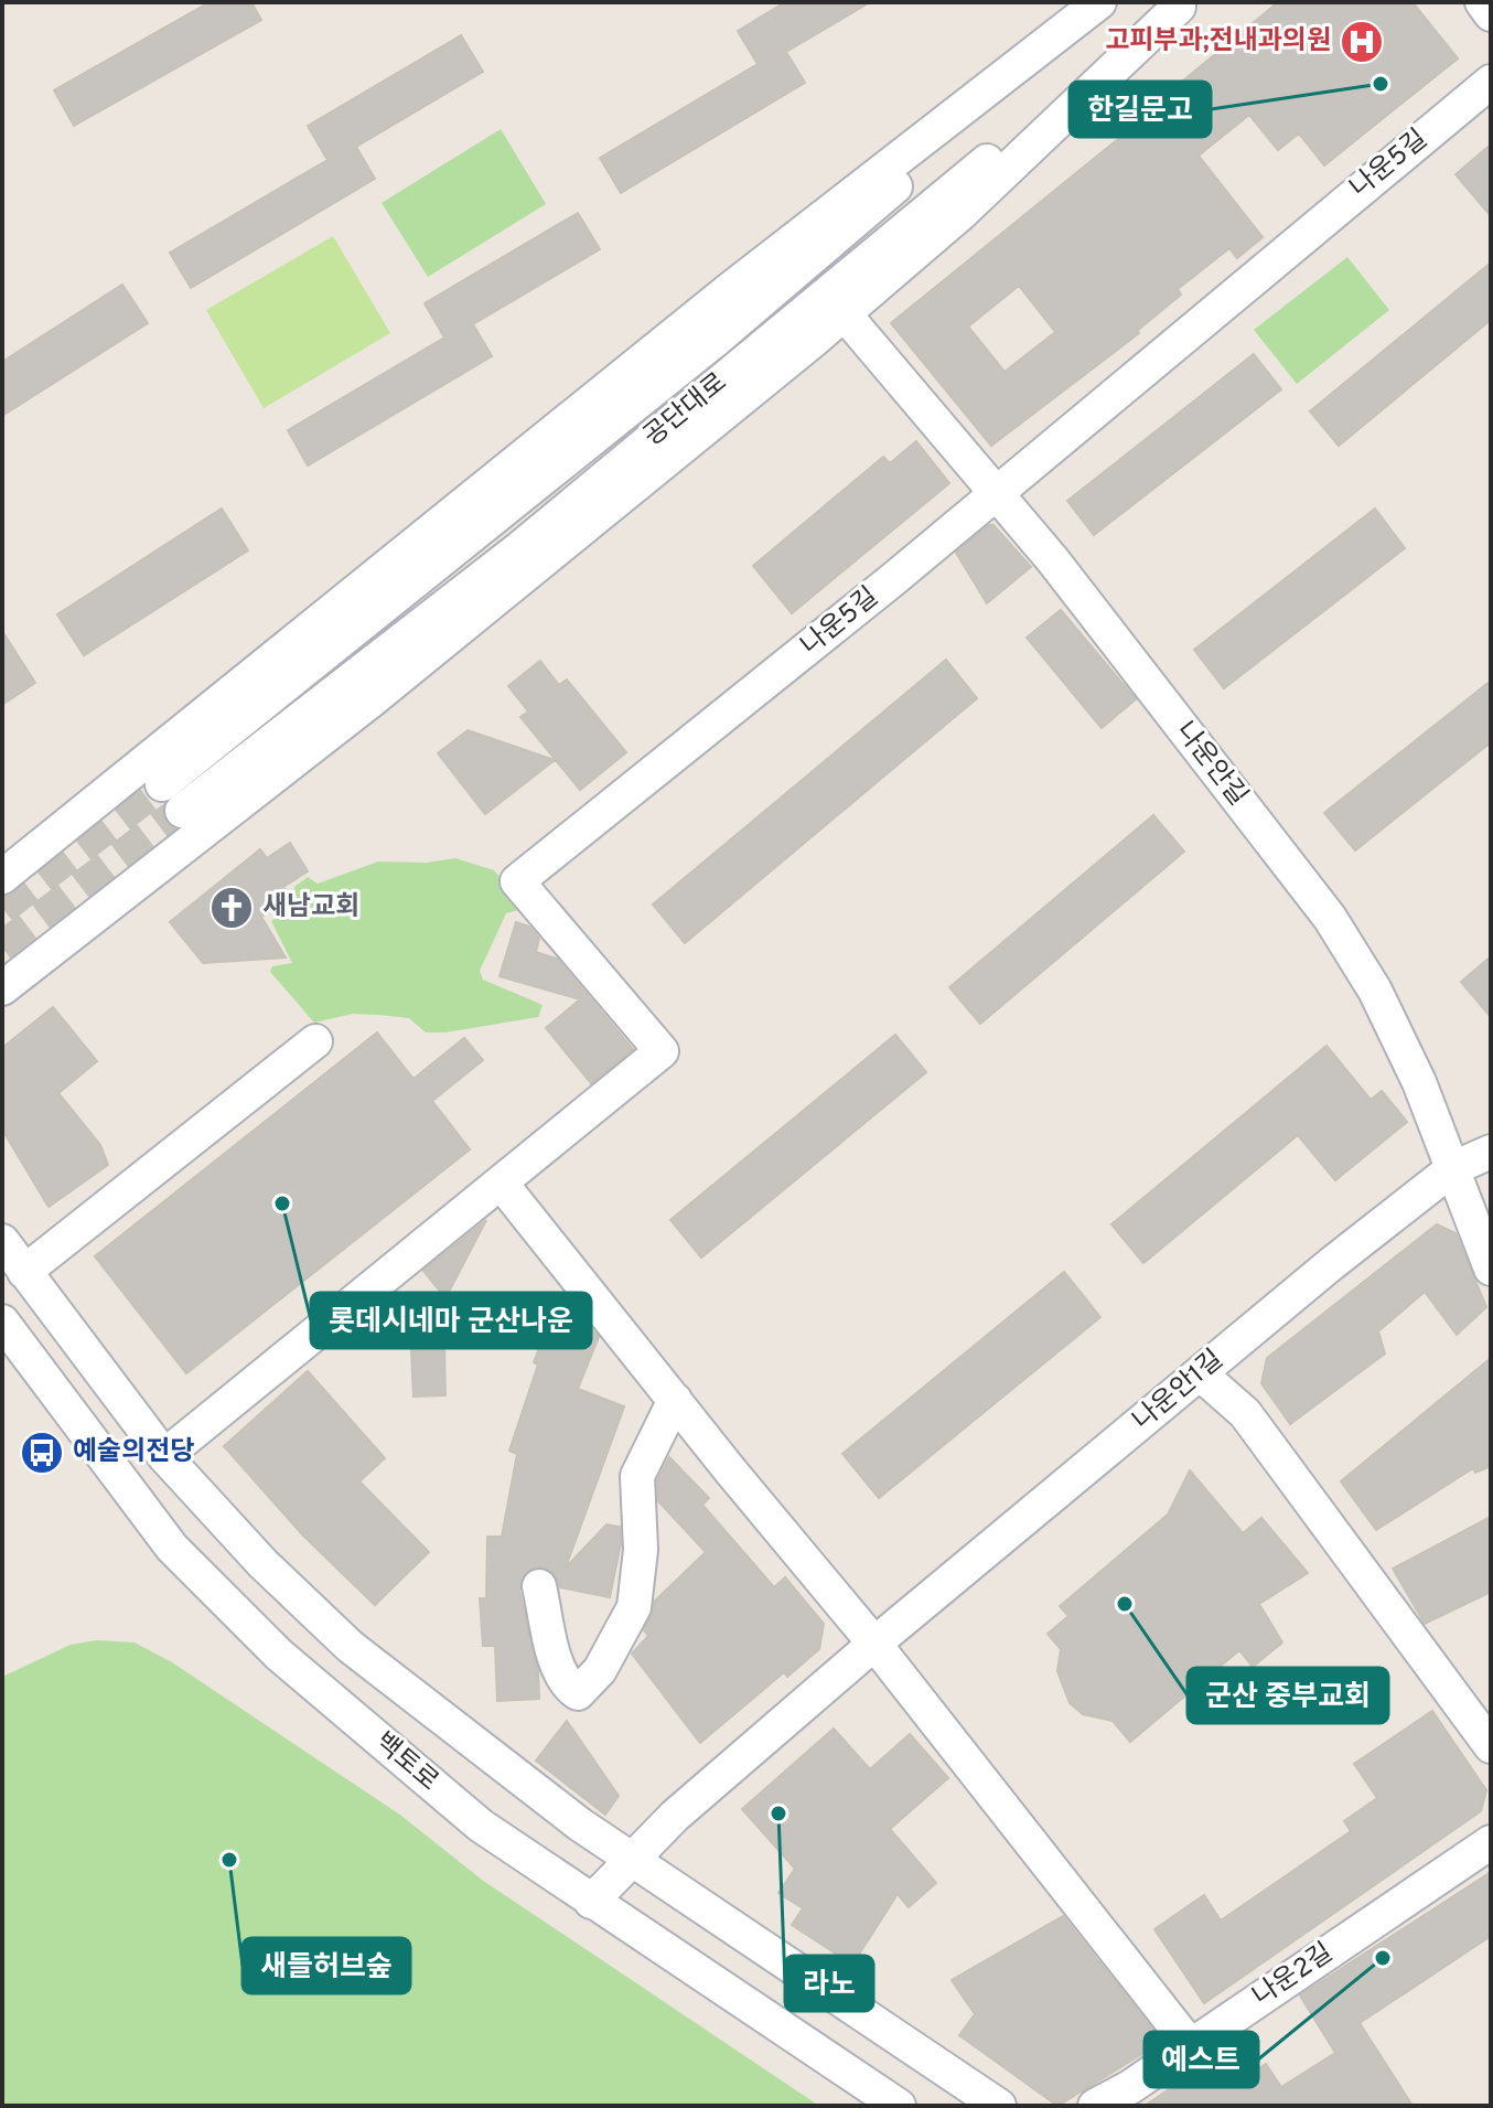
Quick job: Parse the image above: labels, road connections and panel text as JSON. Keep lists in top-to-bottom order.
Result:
{
  "streets": {
    "street": [
      "나운5길",
      "공단대로",
      "나운안길",
      "나운안1길",
      "백토로",
      "나운2길"
    ]
  },
  "crossings": [
    ["나운5길", "나운안길"],
    ["나운안길", "나운안1길"],
    ["나운안1길", "백토로"]
  ],
  "places": {
    "hospital": ["고피부과;전내과의원"],
    "other": [
      "한길문고",
      "롯데시네마 군산나운",
      "군산 중부교회",
      "라노",
      "새들허브숲",
      "예스트"
    ],
    "church": ["새남교회"],
    "bus stop": ["예술의전당"]
  }
}
